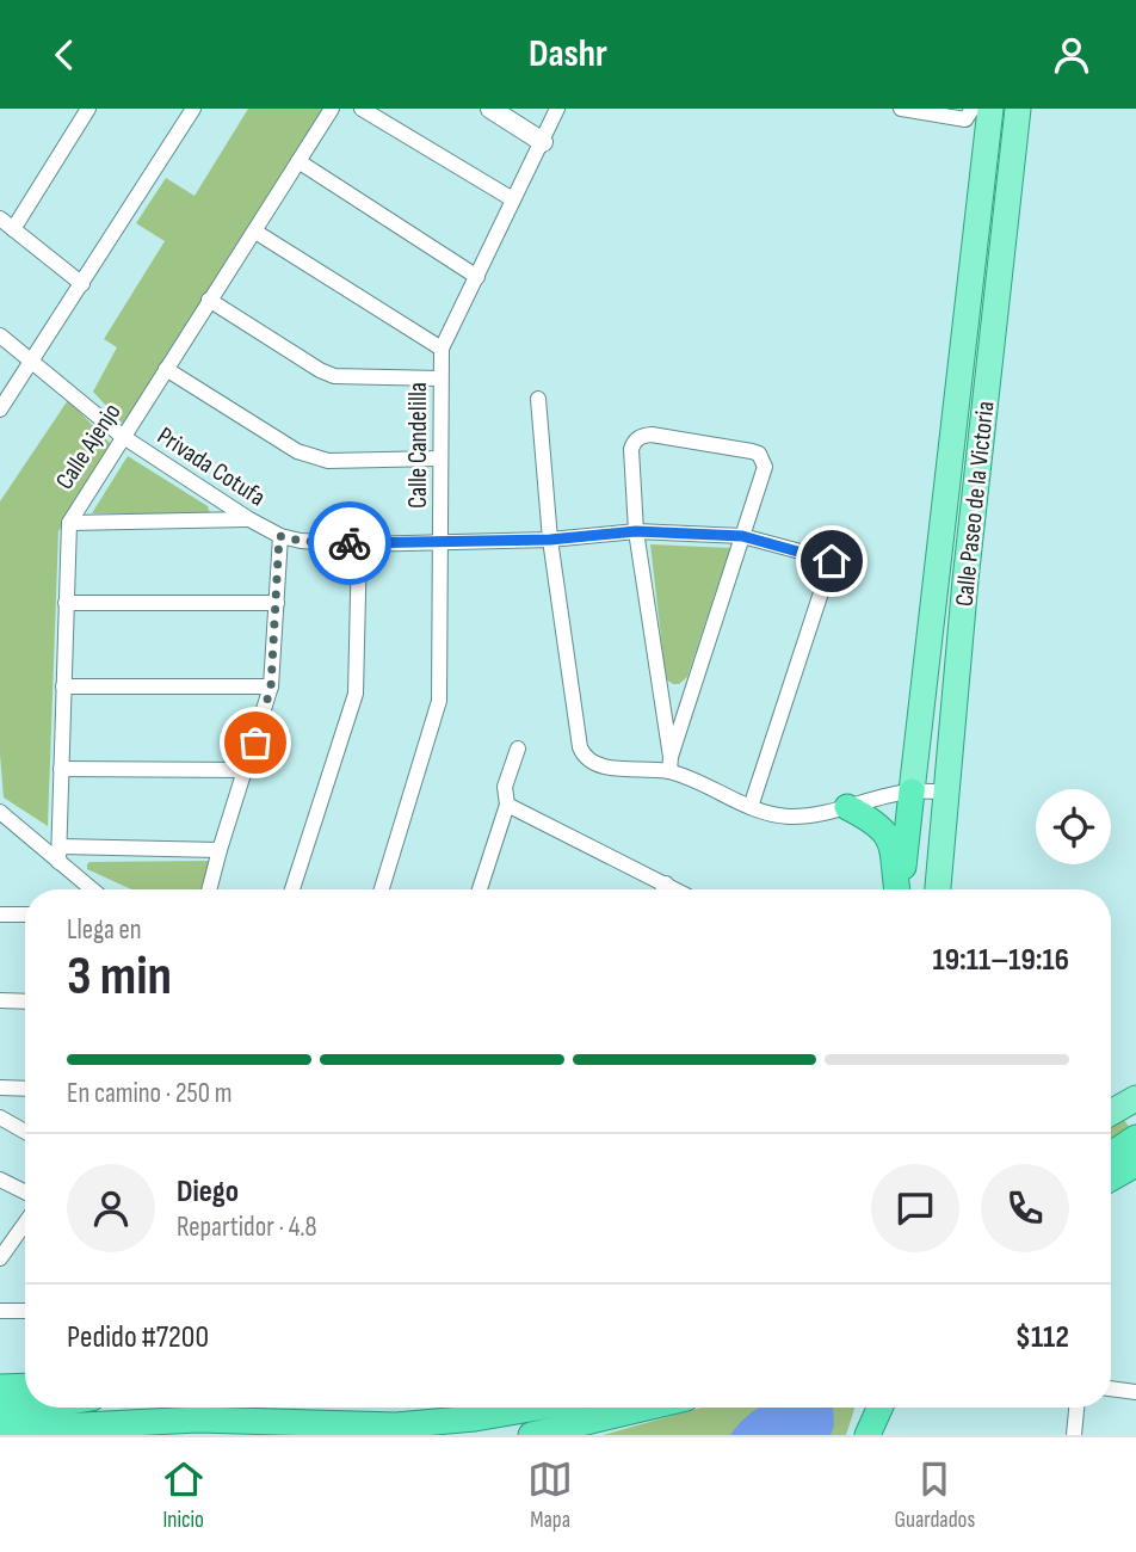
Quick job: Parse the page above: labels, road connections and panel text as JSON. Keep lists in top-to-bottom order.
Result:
{
  "streets": {
    "main road": ["Calle Paseo de la Victoria"],
    "street": ["Calle Candelilla", "Calle Ajenjo", "Privada Cotufa"]
  },
  "crossings": [
    ["Calle Candelilla", "Privada Cotufa"],
    ["Calle Ajenjo", "Privada Cotufa"]
  ],
  "page": {
    "header": "Dashr",
    "heading": ["3 min", "Llega en", "19:11–19:16"],
    "panel": [
      "Diego",
      "Repartidor · 4.8",
      "Pedido #7200",
      "$112"
    ],
    "bar": "En camino · 250 m",
    "tabs": ["Inicio", "Mapa", "Guardados"]
  }
}
